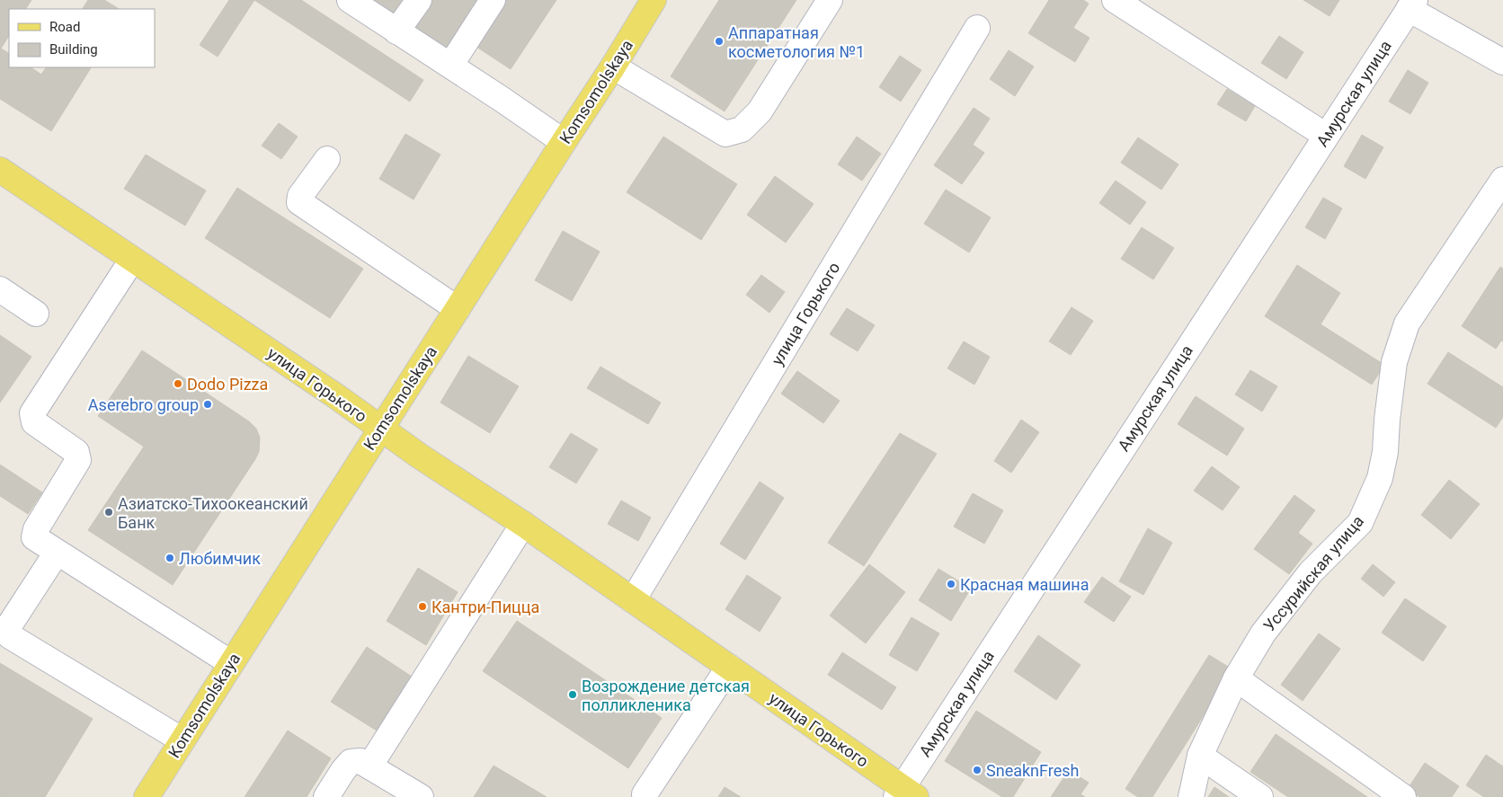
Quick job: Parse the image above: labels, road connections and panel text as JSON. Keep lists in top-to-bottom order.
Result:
{
  "streets": {
    "main road": ["Komsomolskaya", "улица Горького"],
    "street": ["Амурская улица", "Уссурийская улица"]
  },
  "crossings": [
    ["Komsomolskaya", "улица Горького"],
    ["Амурская улица", "улица Горького"]
  ],
  "places": [
    "Аппаратная косметология №1",
    "Dodo Pizza",
    "Aserebro group",
    "Азиатско-Тихоокеанский Банк",
    "Любимчик",
    "Красная машина",
    "Кантри-Пицца",
    "Возрождение детская полликленика",
    "SneaknFresh"
  ],
  "legend": ["Road", "Building"]
}
